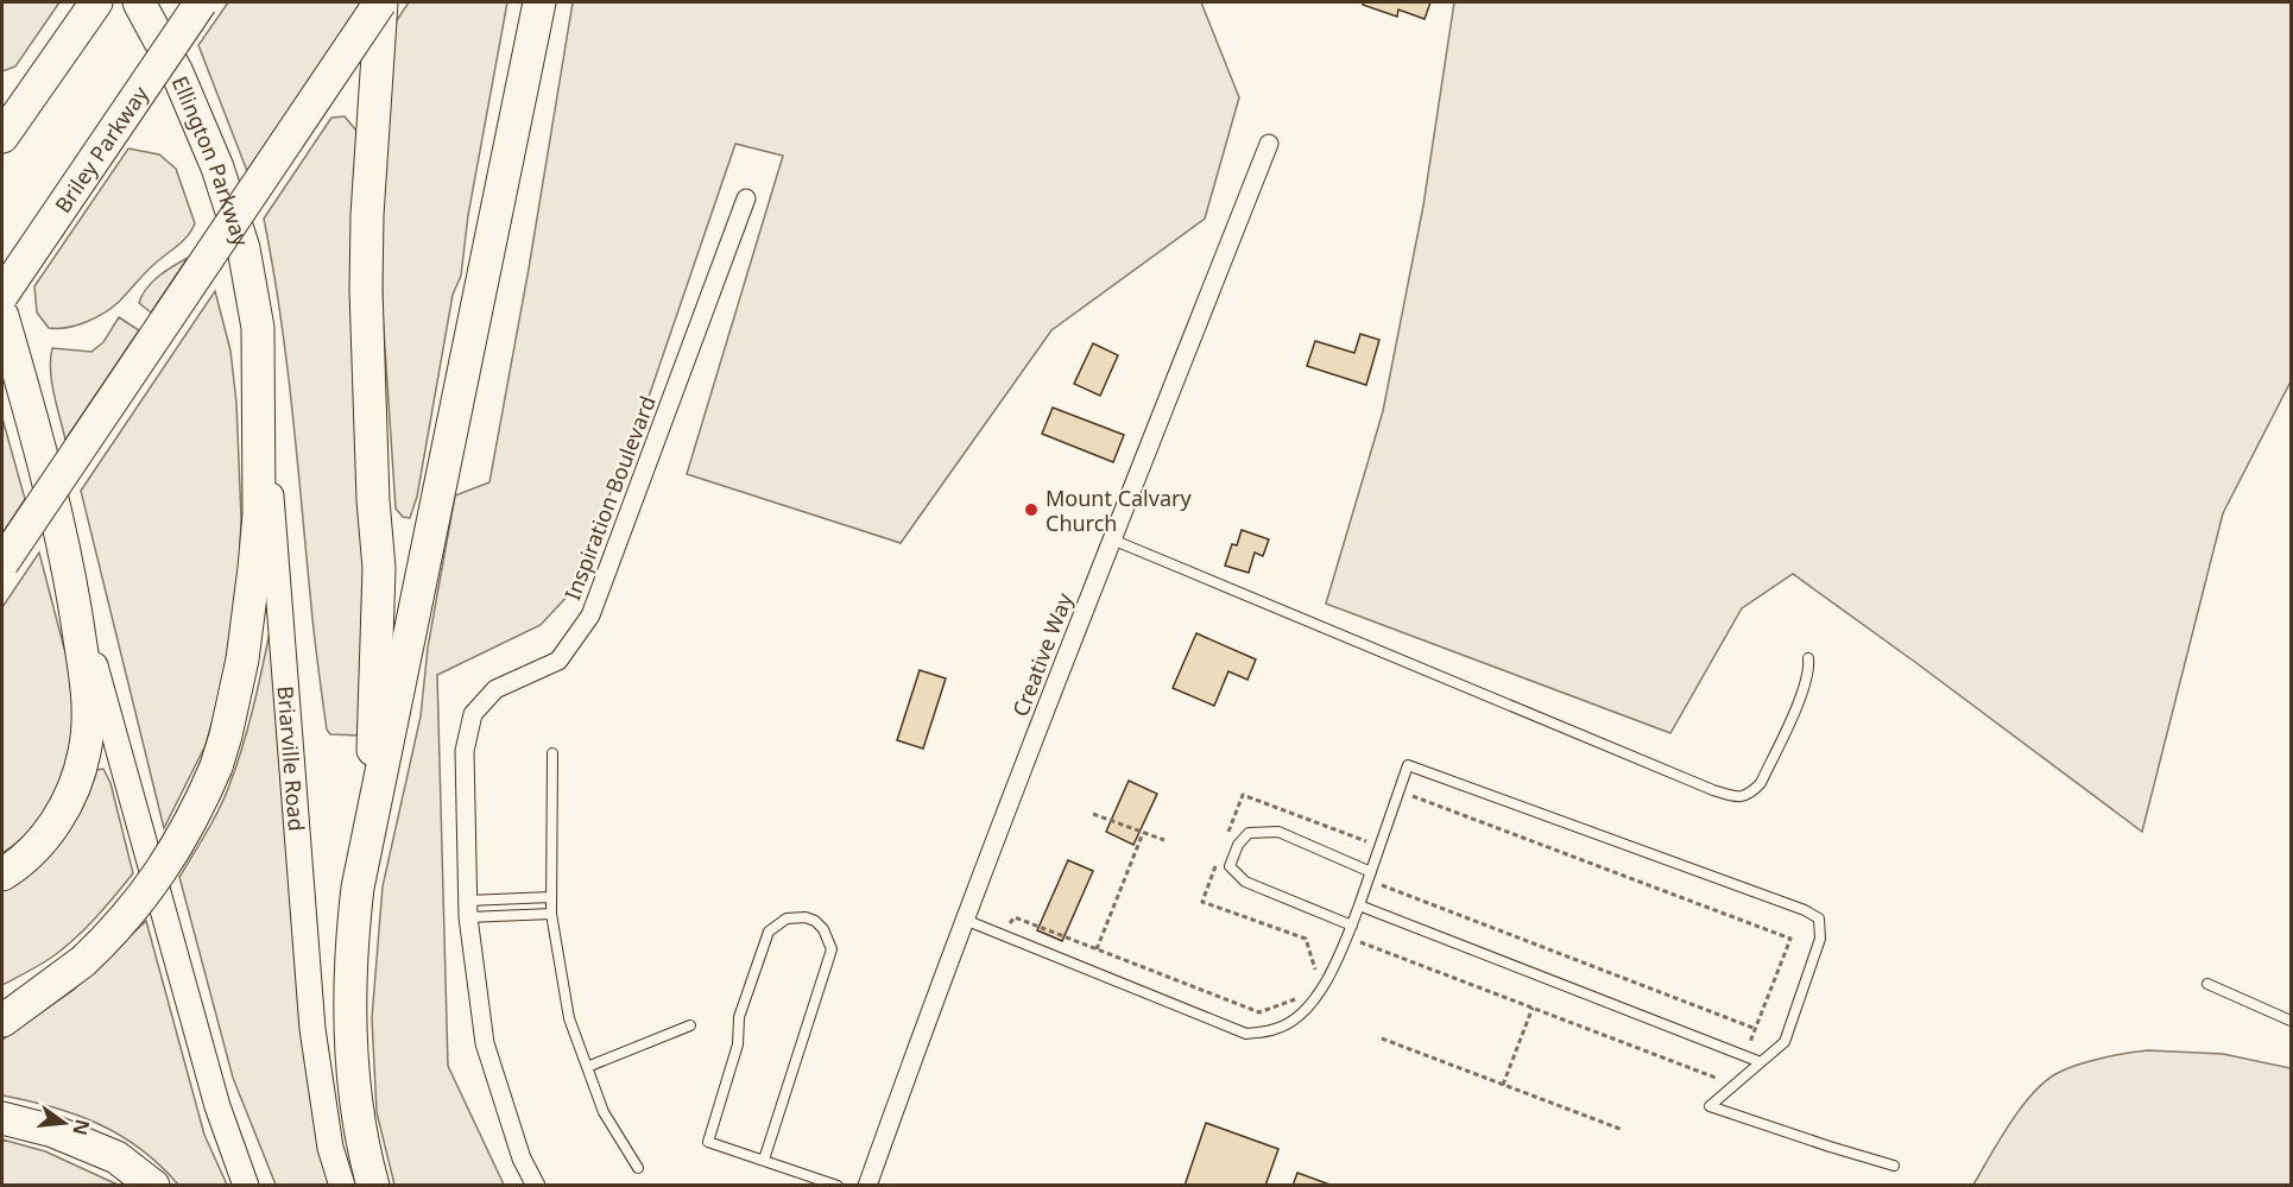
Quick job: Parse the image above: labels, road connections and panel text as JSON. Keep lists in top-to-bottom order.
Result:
{
  "streets": {
    "highway": ["Briley Parkway", "Ellington Parkway"],
    "main road": ["Briarville Road"],
    "street": ["Inspiration Boulevard", "Creative Way"]
  },
  "crossings": [
    ["Ellington Parkway", "Briarville Road"]
  ],
  "places": ["Mount Calvary Church"],
  "north": "right"
}
